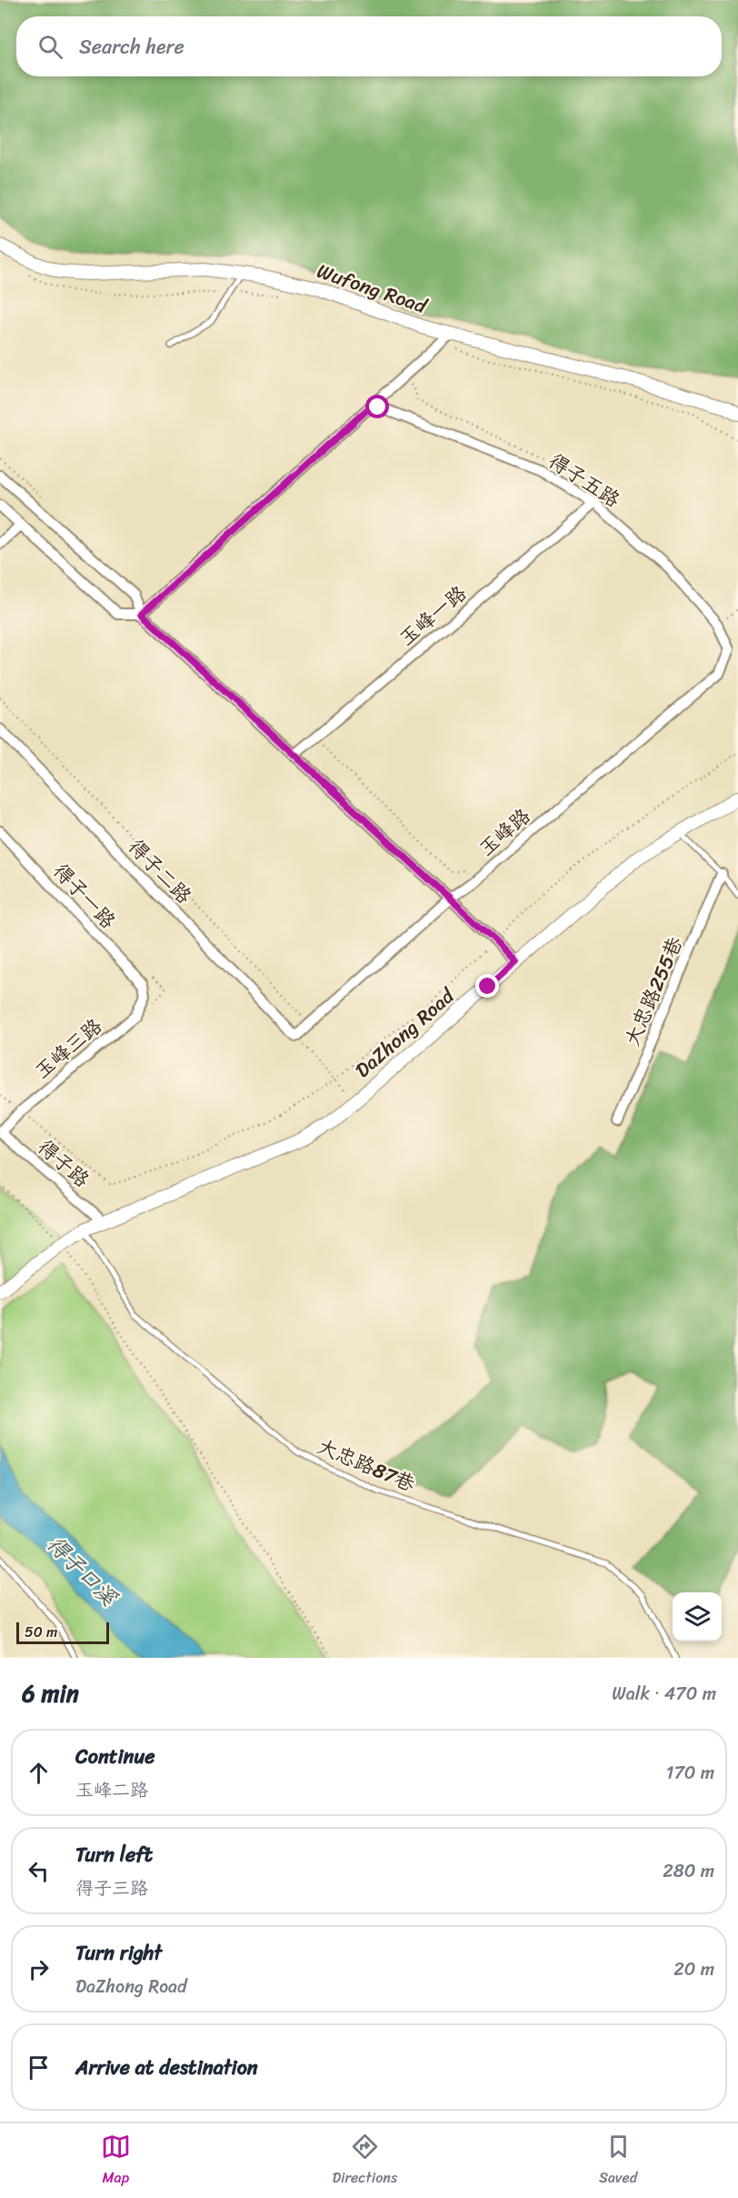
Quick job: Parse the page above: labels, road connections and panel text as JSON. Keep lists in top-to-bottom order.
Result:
{
  "streets": {
    "street": [
      "Wufong Road",
      "得子五路",
      "玉峰一路",
      "玉峰路",
      "得子二路",
      "得子一路",
      "大忠路255巷",
      "DaZhong Road",
      "玉峰三路",
      "得子路"
    ],
    "lane": ["大忠路87巷"]
  },
  "crossings": [
    ["得子五路", "玉峰一路"],
    ["得子五路", "玉峰路"],
    ["玉峰路", "得子二路"],
    ["得子一路", "玉峰三路"],
    ["DaZhong Road", "得子路"],
    ["DaZhong Road", "大忠路87巷"],
    ["玉峰三路", "得子路"]
  ],
  "water": ["得子口溪"],
  "scale_bar": "50 m",
  "page": {
    "search": "Search here",
    "scale": "50 m",
    "heading": ["6 min", "Walk · 470 m"],
    "list": [
      ["Continue", "玉峰二路", "170 m"],
      ["Turn left", "得子三路", "280 m"],
      ["Turn right", "DaZhong Road", "20 m"],
      "Arrive at destination"
    ],
    "nav": ["Map", "Directions", "Saved"]
  }
}
